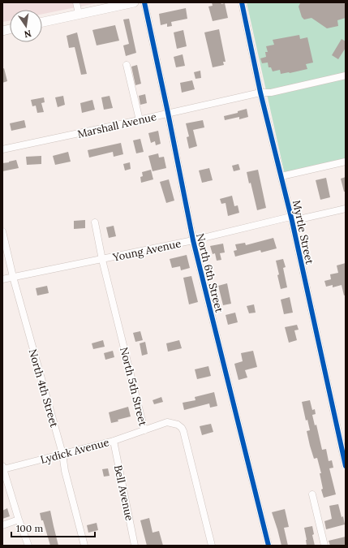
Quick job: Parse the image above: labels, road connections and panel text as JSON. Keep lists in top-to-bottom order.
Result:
{
  "streets": {
    "street": [
      "Marshall Avenue",
      "Myrtle Street",
      "Young Avenue",
      "North 6th Street",
      "North 5th Street",
      "North 4th Street",
      "Lydick Avenue",
      "Bell Avenue"
    ]
  },
  "crossings": [
    ["Marshall Avenue", "Myrtle Street"],
    ["Marshall Avenue", "North 6th Street"],
    ["Myrtle Street", "Young Avenue"],
    ["Young Avenue", "North 6th Street"],
    ["Young Avenue", "North 5th Street"],
    ["Young Avenue", "North 4th Street"],
    ["North 5th Street", "Lydick Avenue"],
    ["North 4th Street", "Lydick Avenue"],
    ["Lydick Avenue", "Bell Avenue"]
  ],
  "scale_bar": "100 m",
  "north": "bottom"
}
